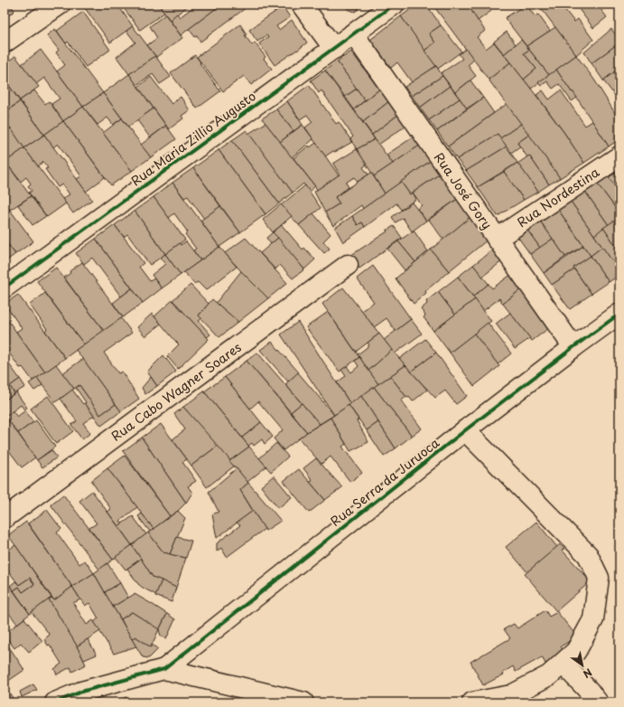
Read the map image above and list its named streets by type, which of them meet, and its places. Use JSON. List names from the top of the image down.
{
  "streets": {
    "street": [
      "Rua Maria Zillio Augusto",
      "Rua José Gory",
      "Rua Nordestina",
      "Rua Cabo Wagner Soares",
      "Rua Serra da Juruoca"
    ]
  },
  "crossings": [
    ["Rua Maria Zillio Augusto", "Rua José Gory"],
    ["Rua José Gory", "Rua Nordestina"],
    ["Rua José Gory", "Rua Serra da Juruoca"]
  ],
  "north": "bottom right"
}
